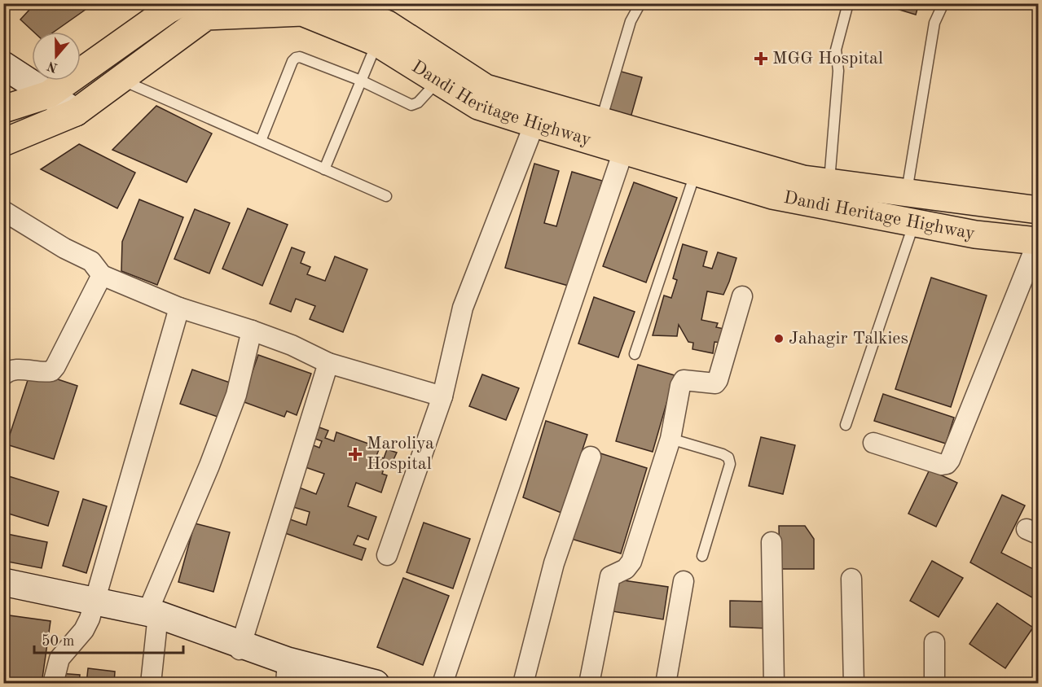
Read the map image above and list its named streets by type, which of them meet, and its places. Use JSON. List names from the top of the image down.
{
  "streets": {
    "highway": ["Dandi Heritage Highway"]
  },
  "places": {
    "health": ["MGG Hospital", "Maroliya Hospital"],
    "other": ["Jahagir Talkies"]
  },
  "scale_bar": "50 m",
  "north": "bottom"
}
